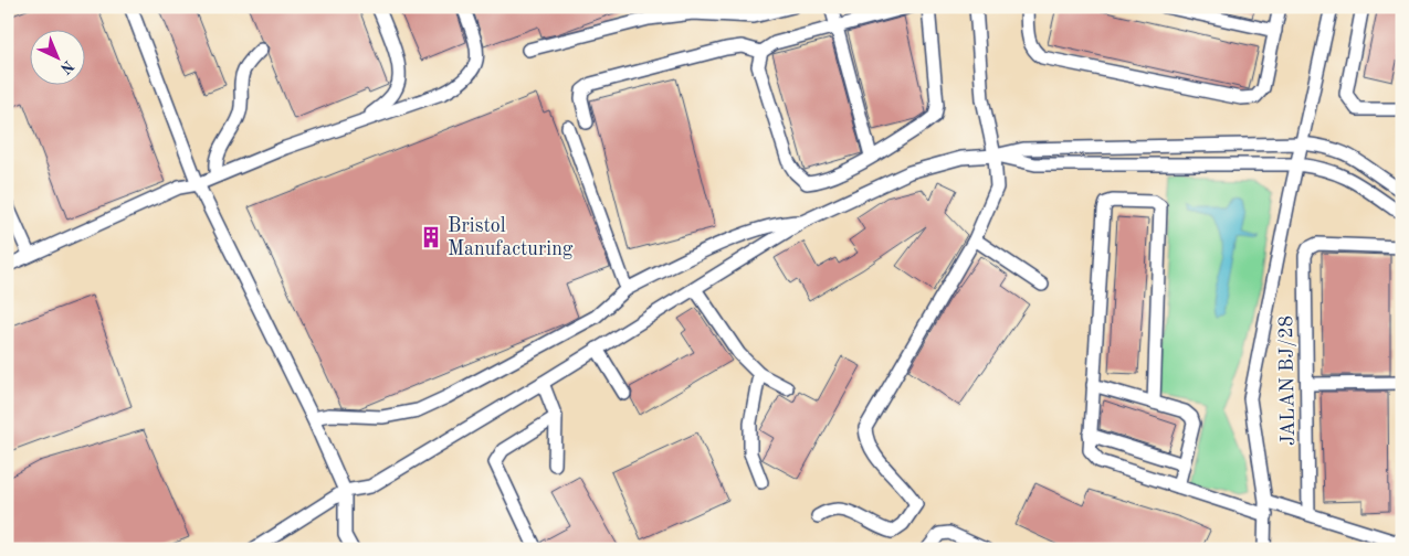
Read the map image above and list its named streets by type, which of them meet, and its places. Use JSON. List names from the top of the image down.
{
  "streets": {
    "street": ["JALAN BJ/28"]
  },
  "places": {
    "building": ["Bristol Manufacturing"]
  },
  "north": "bottom right"
}
